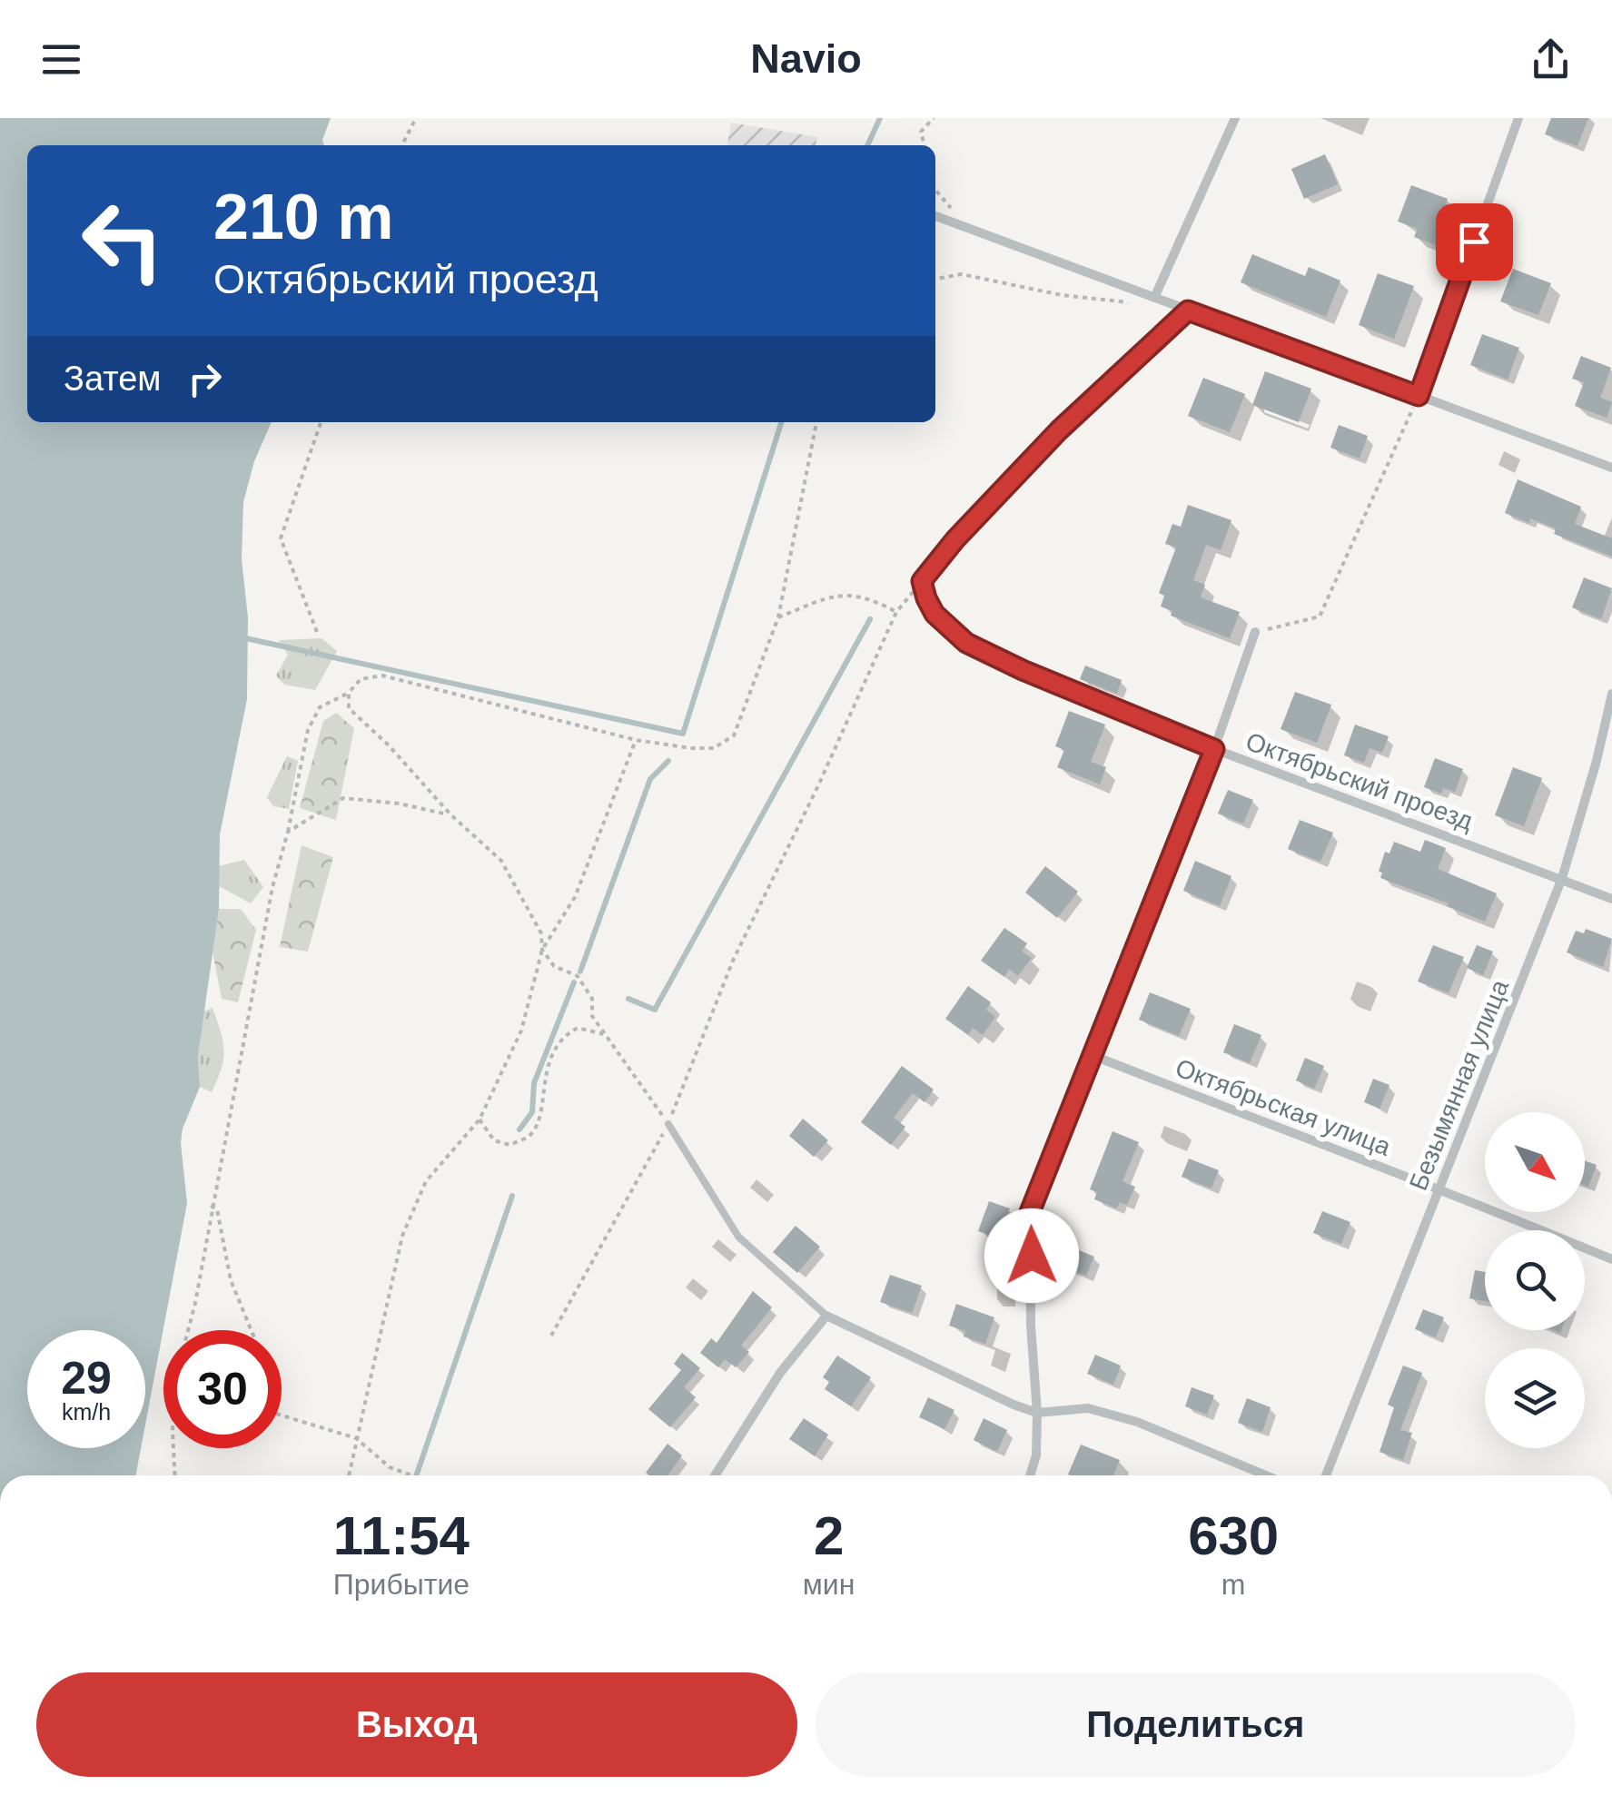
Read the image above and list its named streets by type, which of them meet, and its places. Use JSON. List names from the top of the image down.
{
  "streets": {
    "street": ["Октябрьский проезд", "Безымянная улица", "Октябрьская улица"]
  },
  "crossings": [
    ["Октябрьский проезд", "Безымянная улица"],
    ["Безымянная улица", "Октябрьская улица"]
  ],
  "north": "bottom right",
  "page": {
    "header": "Navio",
    "turn": ["210 m", "Октябрьский проезд"],
    "then": "Затем",
    "speed": "29 km/h",
    "limit": "30",
    "eta": [
      "11:54",
      "Прибытие",
      "2",
      "мин",
      "630",
      "m"
    ],
    "buttons": ["Выход", "Поделиться"]
  }
}
